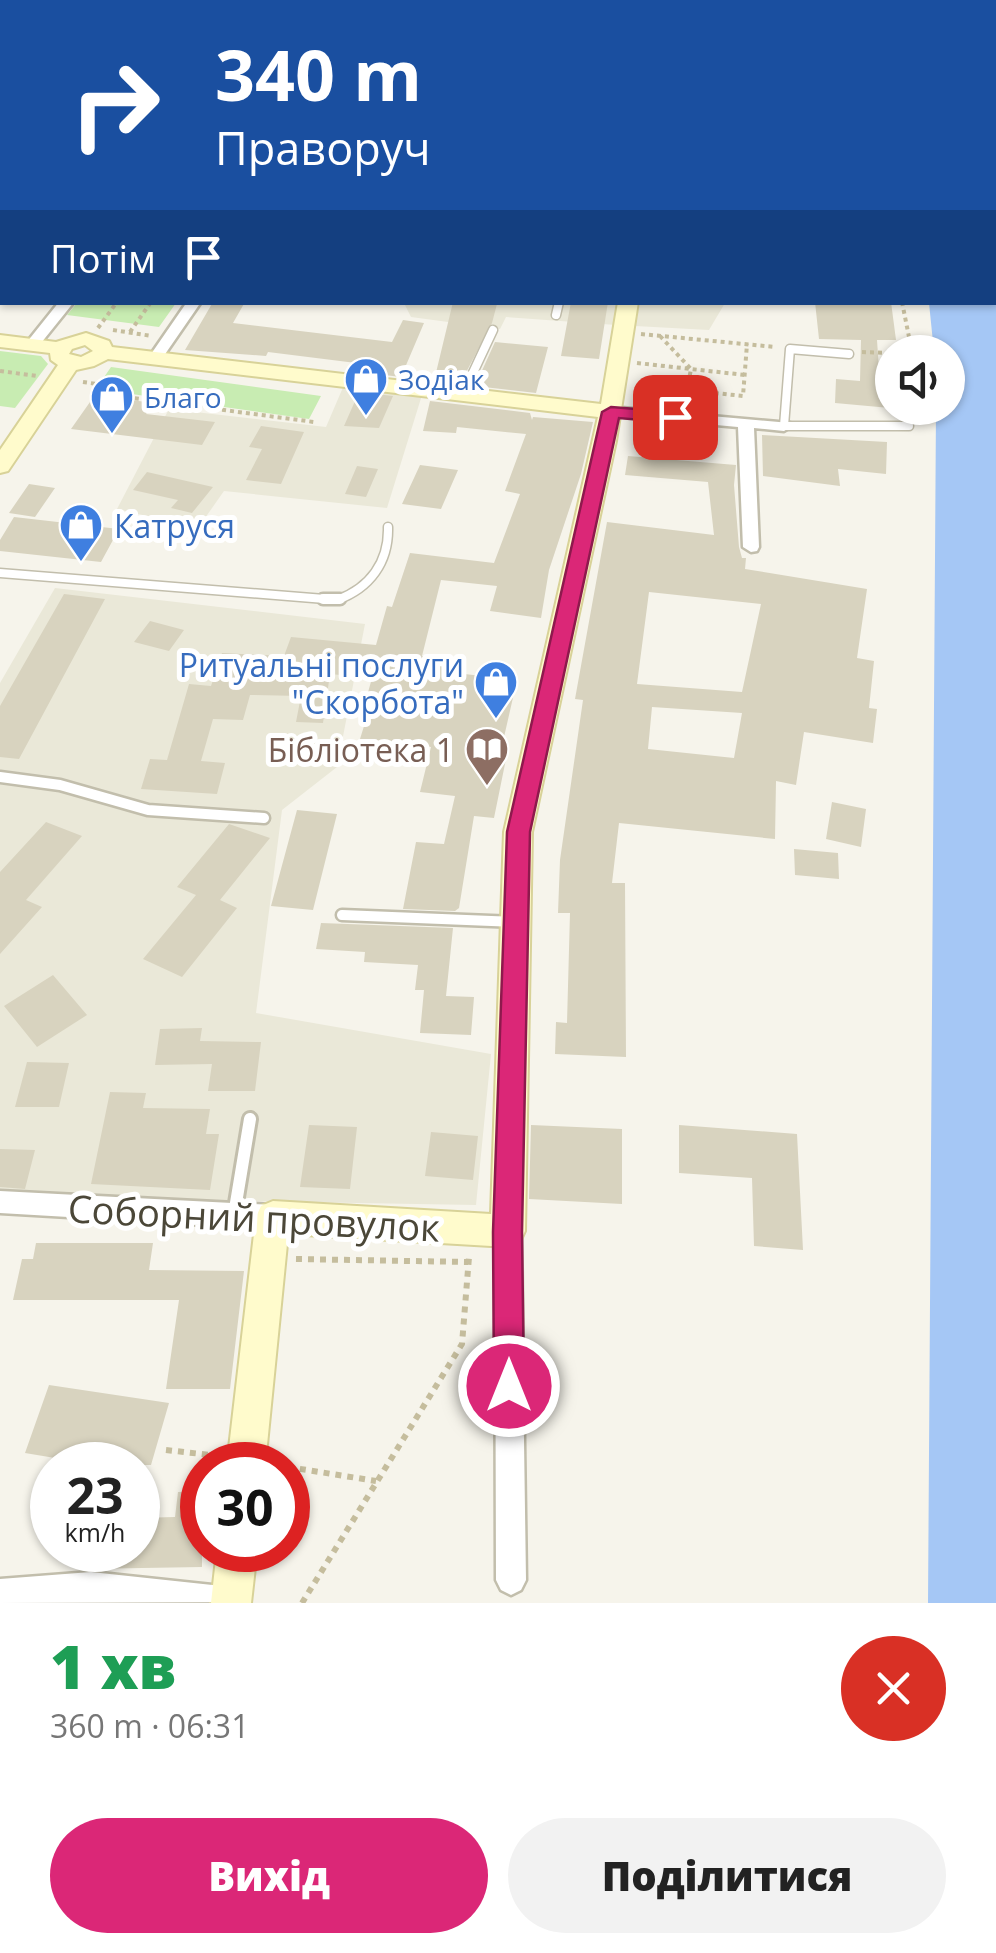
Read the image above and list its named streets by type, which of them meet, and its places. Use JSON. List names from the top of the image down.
{
  "streets": {
    "main road": ["Соборний провулок"]
  },
  "places": {
    "shop": [
      "Зодіак",
      "Благо",
      "Катруся",
      "Ритуальні послуги \"Скорбота\""
    ],
    "library": ["Бібліотека 1"]
  },
  "page": {
    "turn": ["340 m", "Праворуч"],
    "then": "Потім",
    "speed": "23 km/h",
    "limit": "30",
    "heading": ["1 хв", "360 m · 06:31"],
    "buttons": ["Вихід", "Поділитися"]
  }
}
